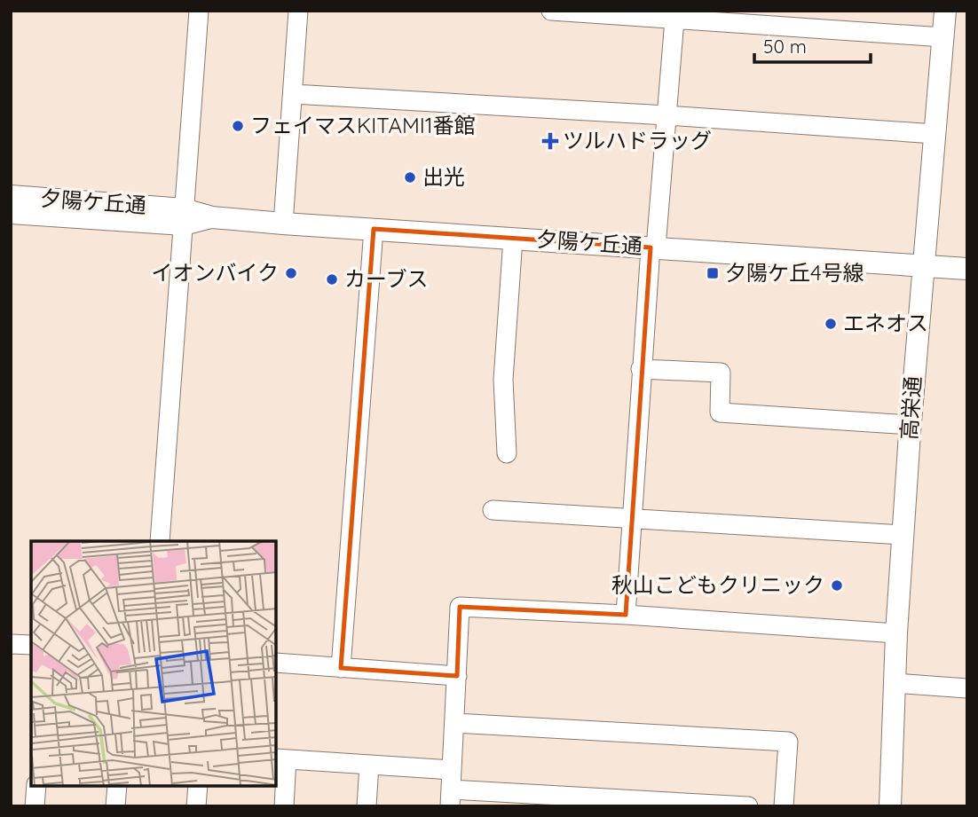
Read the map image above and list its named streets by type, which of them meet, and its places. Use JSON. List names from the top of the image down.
{
  "streets": {
    "street": ["夕陽ケ丘通", "高栄通"]
  },
  "crossings": [
    ["夕陽ケ丘通", "高栄通"]
  ],
  "places": {
    "other": [
      "フェイマスKITAMI1番館",
      "出光",
      "イオンバイク",
      "カーブス",
      "エネオス",
      "秋山こどもクリニック"
    ],
    "health": ["ツルハドラッグ"],
    "transit": ["夕陽ケ丘4号線"]
  },
  "scale_bar": "50 m"
}
